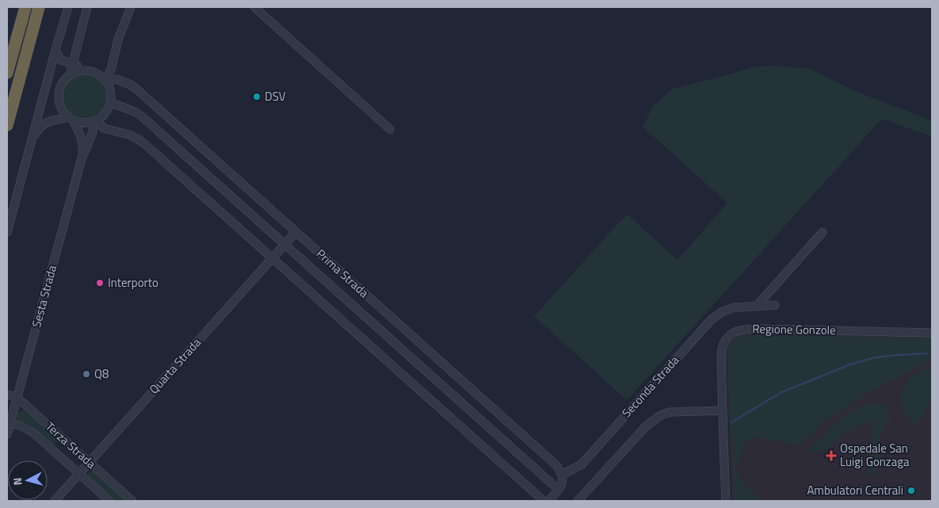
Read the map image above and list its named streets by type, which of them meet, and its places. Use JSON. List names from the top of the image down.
{
  "streets": {
    "street": [
      "Prima Strada",
      "Sesta Strada",
      "Regione Gonzole",
      "Quarta Strada",
      "Seconda Strada",
      "Terza Strada"
    ]
  },
  "crossings": [
    ["Prima Strada", "Quarta Strada"],
    ["Prima Strada", "Seconda Strada"],
    ["Sesta Strada", "Terza Strada"],
    ["Quarta Strada", "Terza Strada"]
  ],
  "places": {
    "other": [
      "DSV",
      "Interporto",
      "Q8",
      "Ambulatori Centrali"
    ],
    "health": ["Ospedale San Luigi Gonzaga"]
  },
  "north": "left"
}
